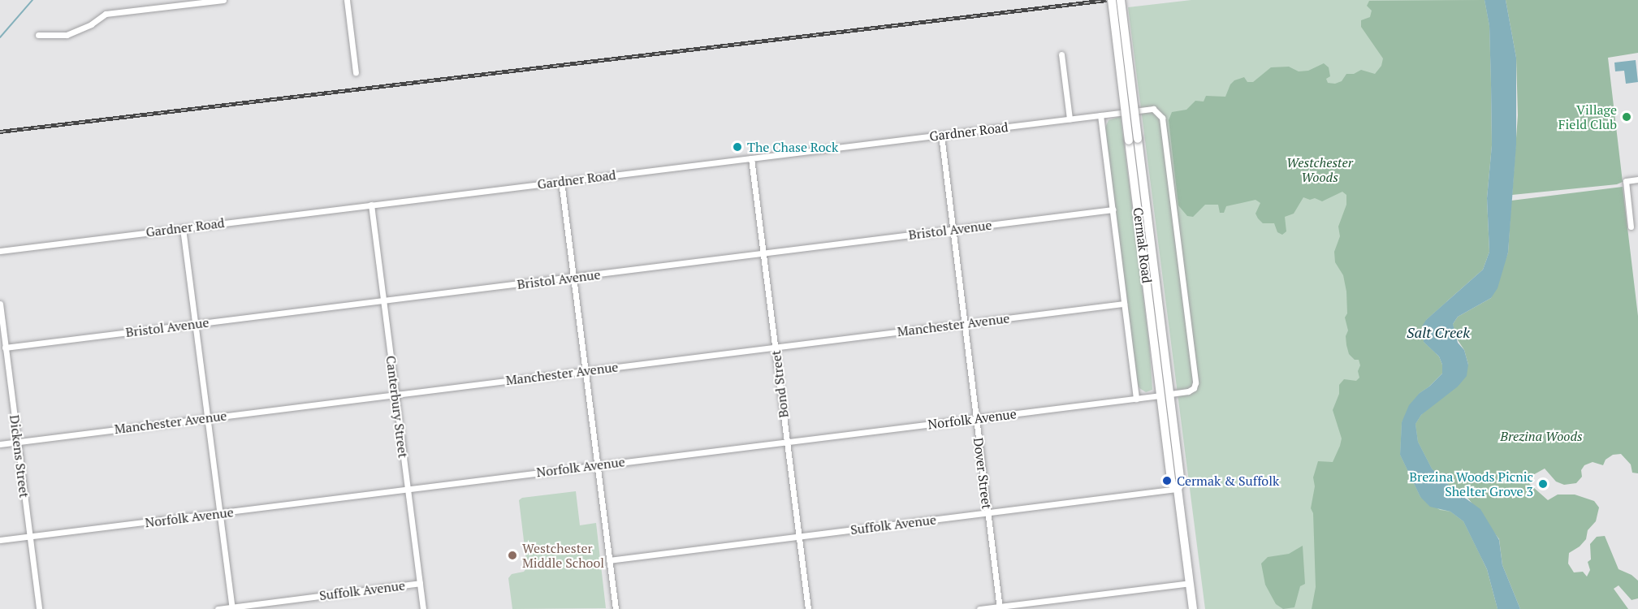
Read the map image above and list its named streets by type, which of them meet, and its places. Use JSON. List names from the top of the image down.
{
  "streets": {
    "main road": ["Cermak Road"],
    "street": [
      "Gardner Road",
      "Bristol Avenue",
      "Manchester Avenue",
      "Bond Street",
      "Canterbury Street",
      "Norfolk Avenue",
      "Dickens Street",
      "Dover Street",
      "Suffolk Avenue"
    ]
  },
  "crossings": [
    ["Gardner Road", "Cermak Road"],
    ["Gardner Road", "Bond Street"],
    ["Gardner Road", "Canterbury Street"],
    ["Gardner Road", "Norfolk Avenue"],
    ["Gardner Road", "Dover Street"],
    ["Bristol Avenue", "Cermak Road"],
    ["Bristol Avenue", "Bond Street"],
    ["Bristol Avenue", "Canterbury Street"],
    ["Bristol Avenue", "Dickens Street"],
    ["Bristol Avenue", "Dover Street"],
    ["Cermak Road", "Manchester Avenue"],
    ["Cermak Road", "Norfolk Avenue"],
    ["Cermak Road", "Suffolk Avenue"],
    ["Manchester Avenue", "Bond Street"],
    ["Manchester Avenue", "Canterbury Street"],
    ["Manchester Avenue", "Dickens Street"],
    ["Manchester Avenue", "Dover Street"],
    ["Bond Street", "Norfolk Avenue"],
    ["Bond Street", "Suffolk Avenue"],
    ["Canterbury Street", "Norfolk Avenue"],
    ["Canterbury Street", "Suffolk Avenue"],
    ["Norfolk Avenue", "Dickens Street"],
    ["Norfolk Avenue", "Dover Street"],
    ["Dover Street", "Suffolk Avenue"]
  ],
  "water": ["Salt Creek"],
  "parks": ["Westchester Woods", "Brezina Woods"],
  "places": [
    "Village Field Club",
    "The Chase Rock",
    "Cermak & Suffolk",
    "Brezina Woods Picnic Shelter Grove 3",
    "Westchester Middle School"
  ]
}
